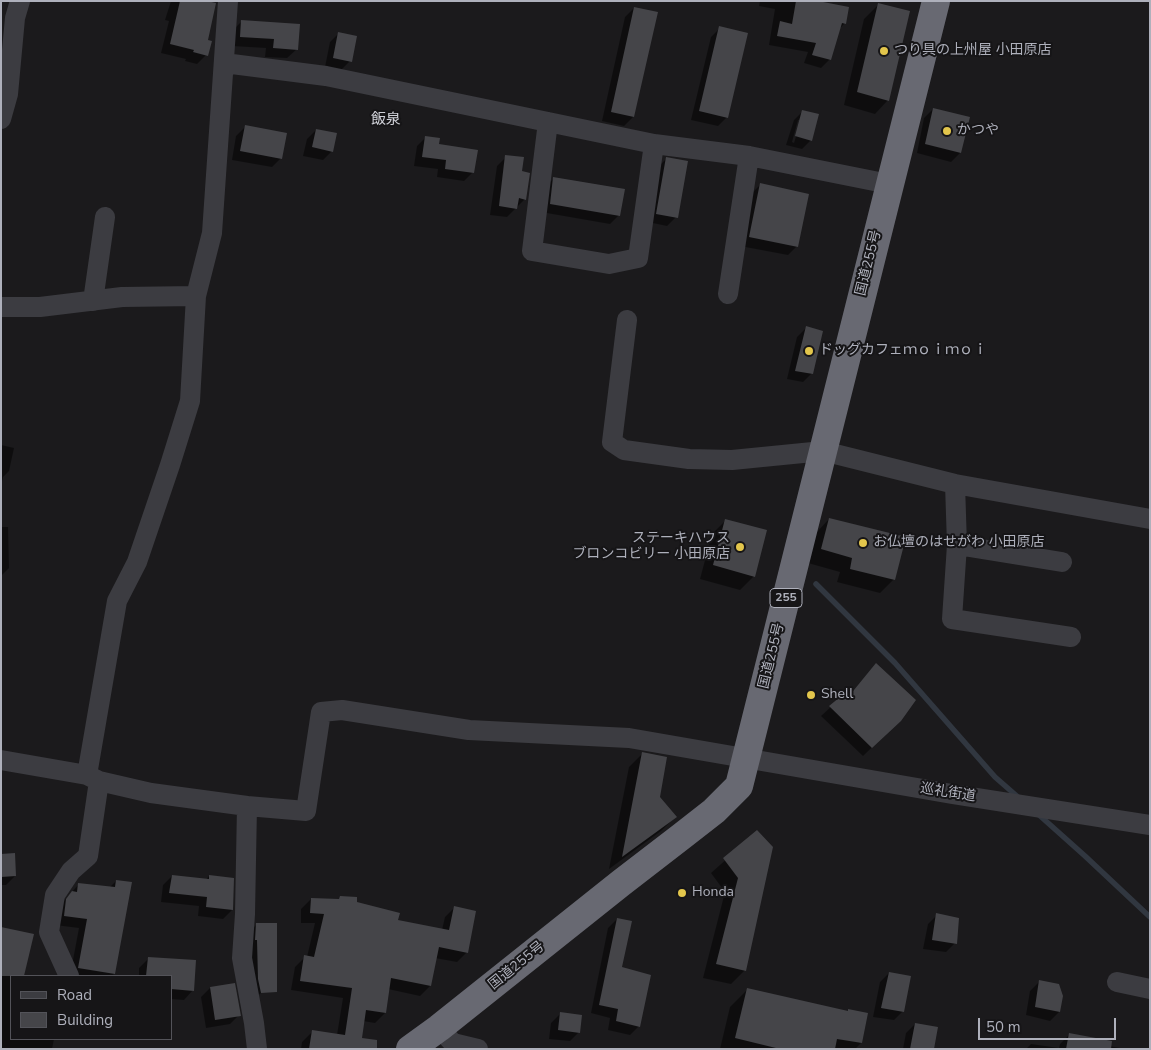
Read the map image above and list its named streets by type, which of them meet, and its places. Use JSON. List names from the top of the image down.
{
  "streets": {
    "highway": ["国道255号", "255"],
    "street": ["巡礼街道"]
  },
  "crossings": [
    ["国道255号", "巡礼街道"]
  ],
  "districts": ["飯泉"],
  "places": [
    "つり具の上州屋 小田原店",
    "かつや",
    "ドッグカフェｍｏｉｍｏｉ",
    "お仏壇のはせがわ 小田原店",
    "ステーキハウス ブロンコビリー 小田原店",
    "Shell",
    "Honda"
  ],
  "legend": ["Road", "Building"],
  "scale_bar": "50 m"
}
